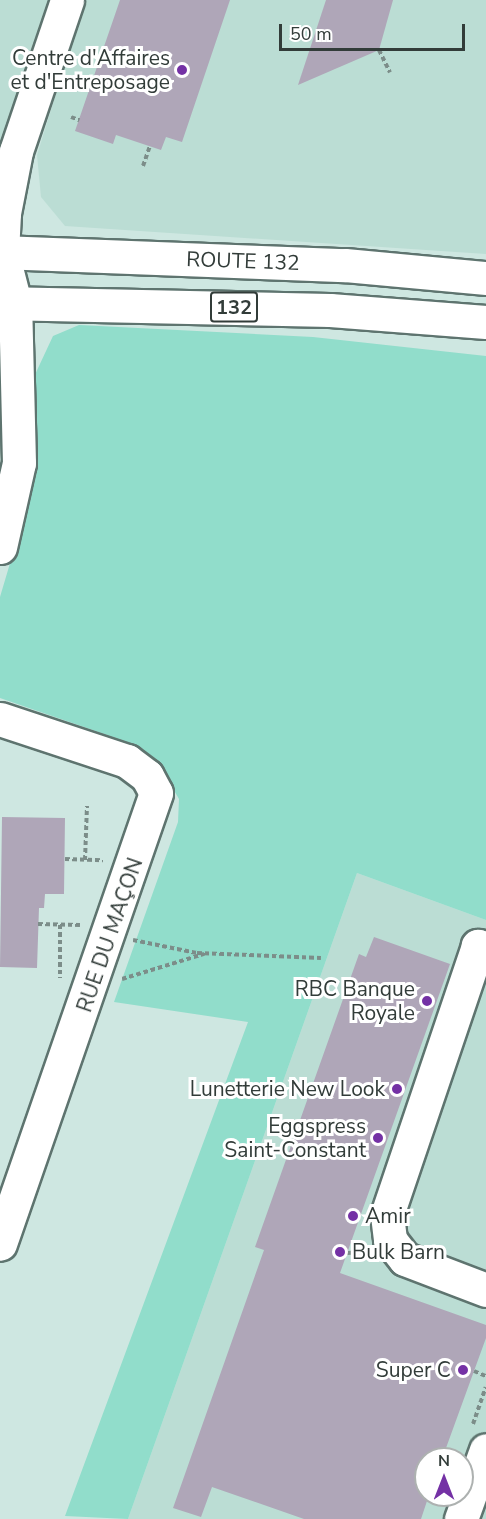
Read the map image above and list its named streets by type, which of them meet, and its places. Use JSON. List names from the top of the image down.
{
  "streets": {
    "main road": ["ROUTE 132", "132", "RUE DU MAÇON"]
  },
  "places": [
    "Centre d'Affaires et d'Entreposage",
    "RBC Banque Royale",
    "Lunetterie New Look",
    "Eggspress Saint-Constant",
    "Amir",
    "Bulk Barn",
    "Super C"
  ],
  "scale_bar": "50 m",
  "north": "top"
}
